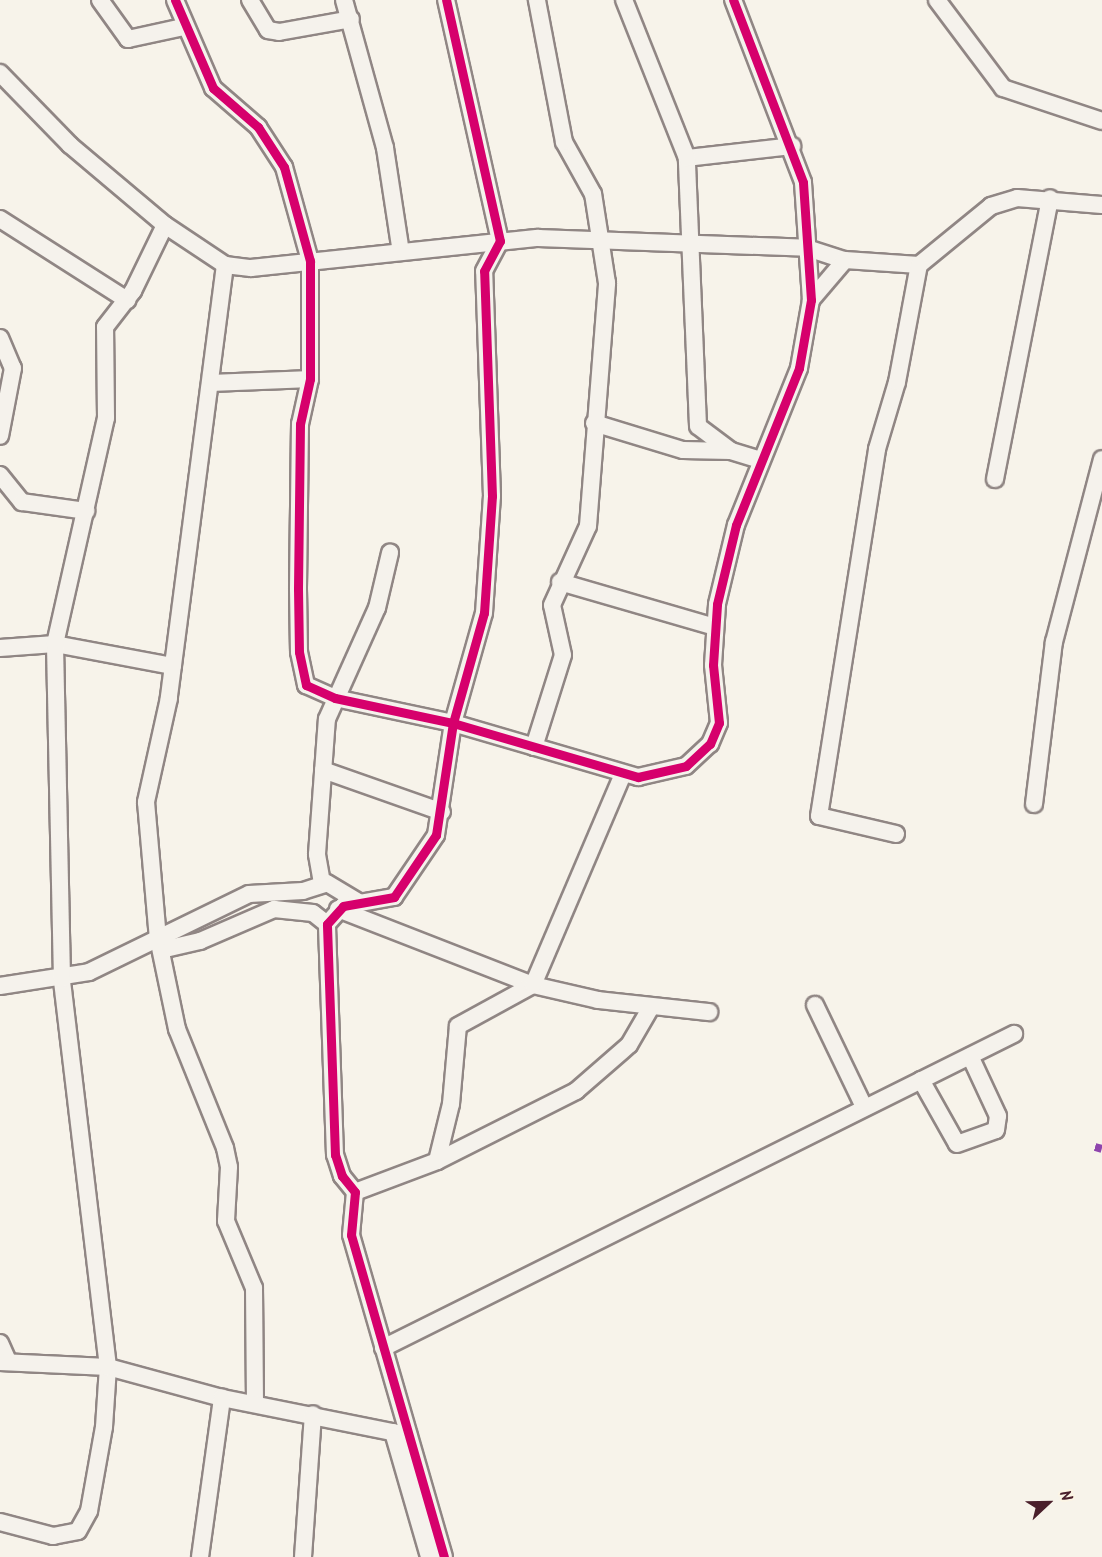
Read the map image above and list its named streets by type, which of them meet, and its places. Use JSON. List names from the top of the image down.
{
  "north": "right"
}
